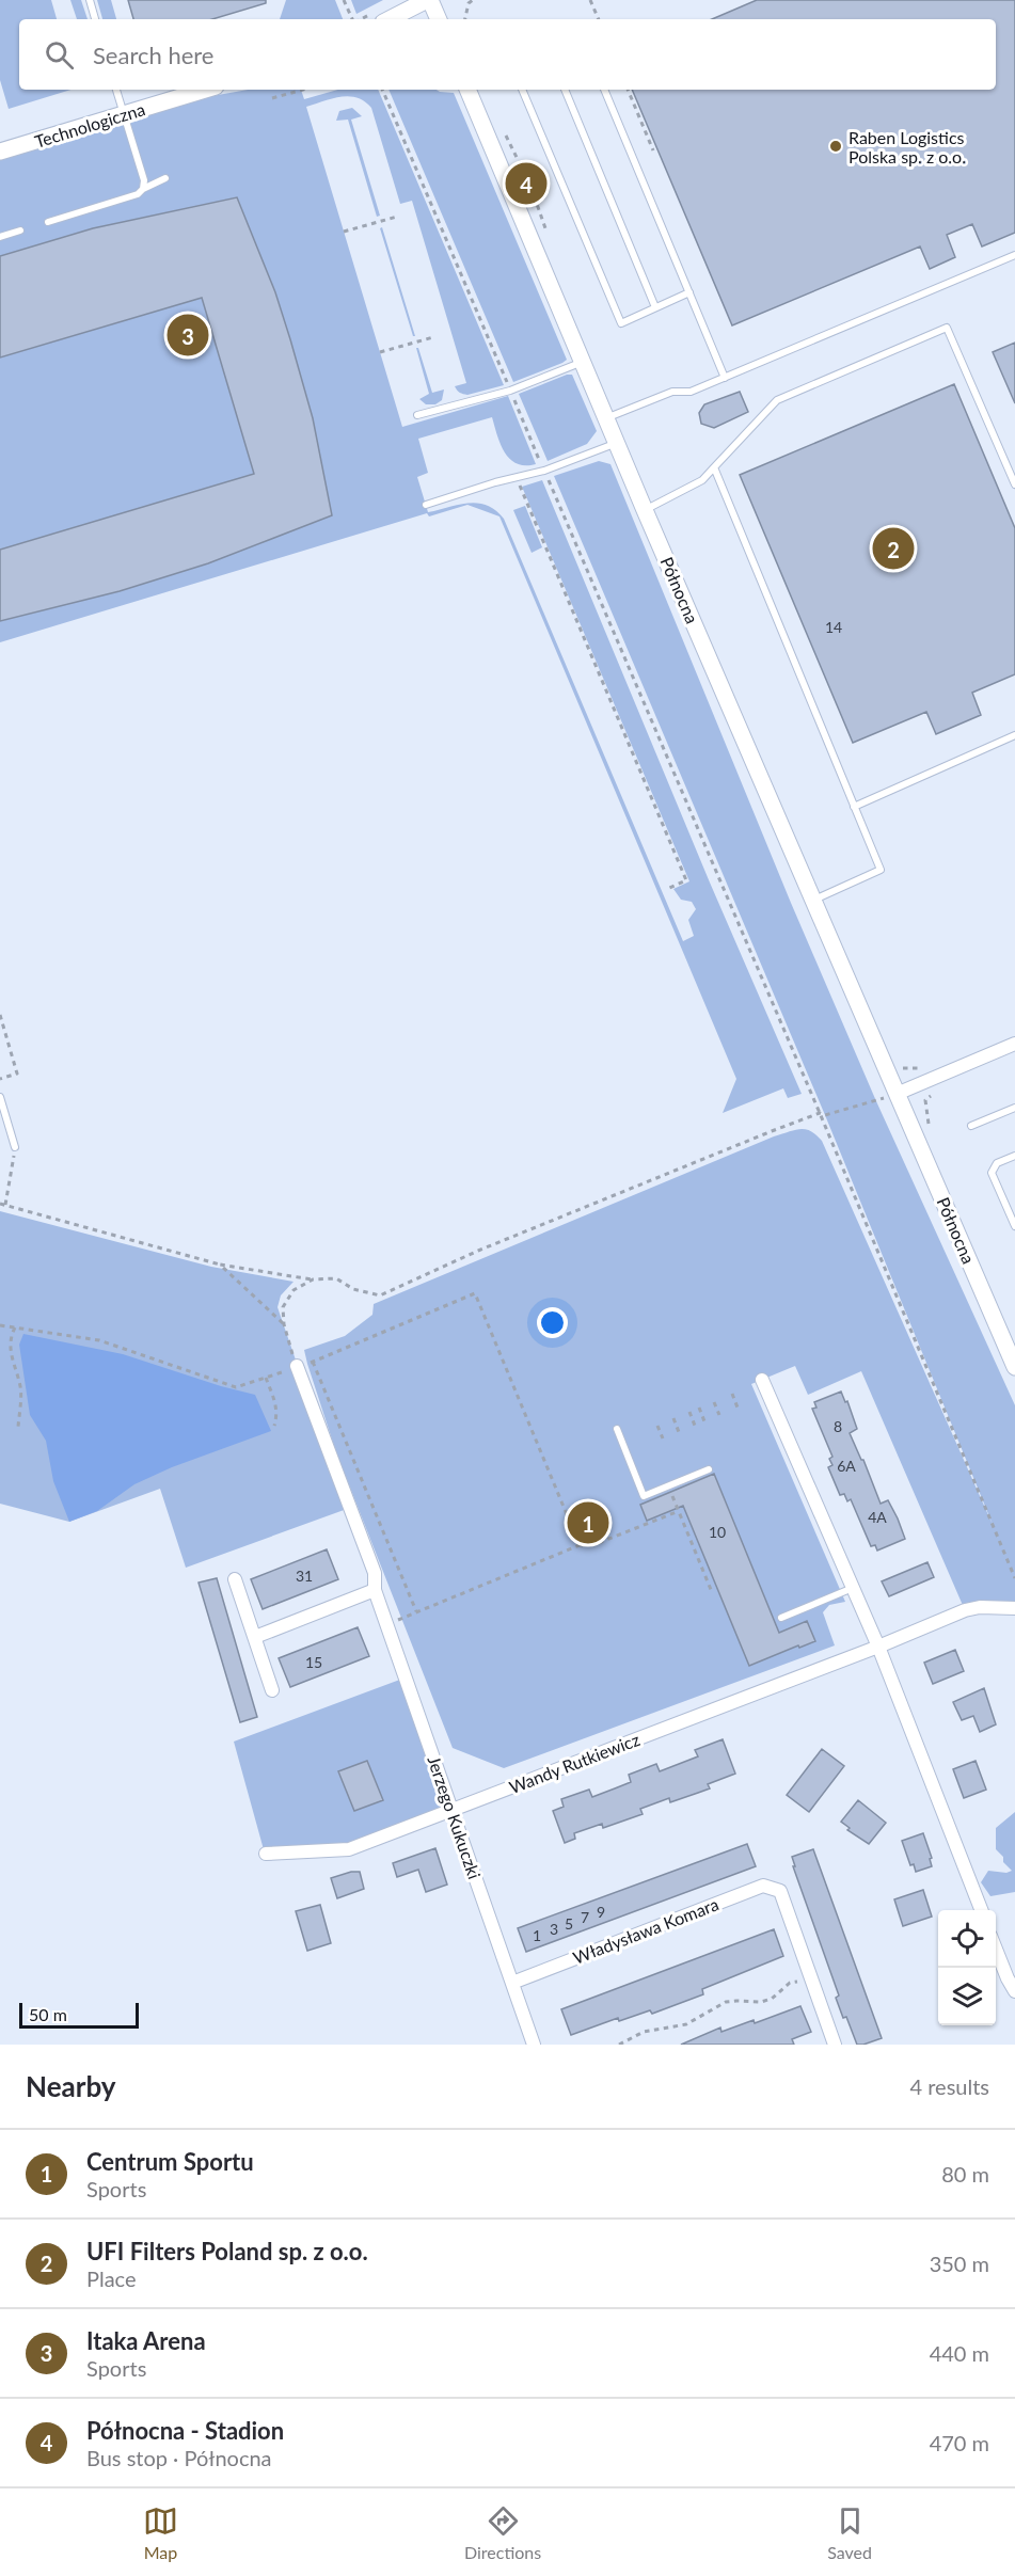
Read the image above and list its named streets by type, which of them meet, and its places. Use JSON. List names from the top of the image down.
{
  "streets": {
    "street": [
      "Technologiczna",
      "Północna",
      "Wandy Rutkiewicz",
      "Jerzego Kukuczki",
      "Władysława Komara"
    ]
  },
  "crossings": [
    ["Wandy Rutkiewicz", "Jerzego Kukuczki"],
    ["Jerzego Kukuczki", "Władysława Komara"]
  ],
  "places": ["Raben Logistics Polska sp. z o.o."],
  "house_numbers": [
    "14",
    "8",
    "6A",
    "4A",
    "10",
    "31",
    "15",
    "9",
    "7",
    "5",
    "3",
    "1"
  ],
  "scale_bar": "50 m",
  "page": {
    "search": "Search here",
    "pins": [
      "4",
      "3",
      "2",
      "1"
    ],
    "scale": "50 m",
    "heading": ["Nearby", "4 results"],
    "list": [
      {
        "mark": "1",
        "name": "Centrum Sportu",
        "note": "Sports",
        "value": "80 m"
      },
      {
        "mark": "2",
        "name": "UFI Filters Poland sp. z o.o.",
        "note": "Place",
        "value": "350 m"
      },
      {
        "mark": "3",
        "name": "Itaka Arena",
        "note": "Sports",
        "value": "440 m"
      },
      {
        "mark": "4",
        "name": "Północna - Stadion",
        "note": "Bus stop · Północna",
        "value": "470 m"
      }
    ],
    "nav": ["Map", "Directions", "Saved"]
  }
}
